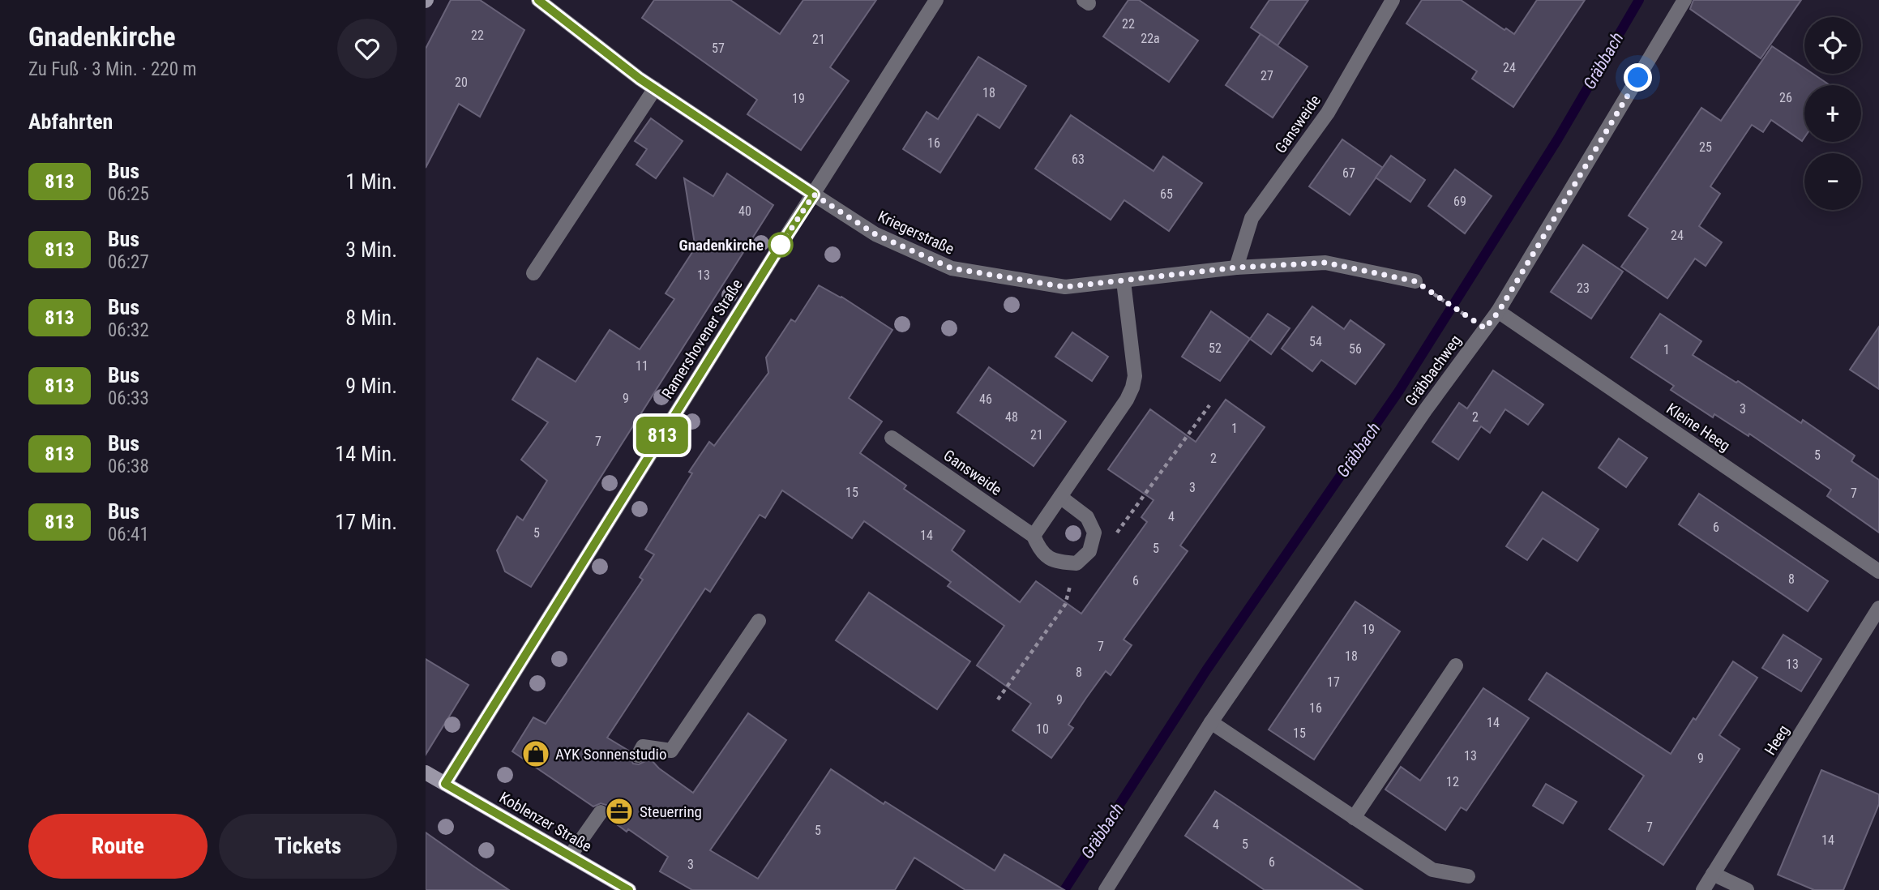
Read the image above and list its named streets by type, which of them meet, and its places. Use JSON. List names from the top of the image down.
{
  "streets": {
    "main road": ["Koblenzer Straße"],
    "street": [
      "Gansweide",
      "Kriegerstraße",
      "Ramershovener Straße",
      "Gräbbachweg",
      "Kleine Heeg",
      "Heeg"
    ]
  },
  "crossings": [
    ["Gansweide", "Kriegerstraße"],
    ["Kriegerstraße", "Ramershovener Straße"],
    ["Ramershovener Straße", "Koblenzer Straße"],
    ["Gräbbachweg", "Kleine Heeg"]
  ],
  "water": ["Gräbbach"],
  "places": {
    "other": ["Gnadenkirche"],
    "shop": ["AYK Sonnenstudio"],
    "office": ["Steuerring"]
  },
  "lines": ["bus line 813"],
  "house_numbers": [
    "22",
    "22",
    "22a",
    "21",
    "57",
    "24",
    "27",
    "20",
    "18",
    "26",
    "19",
    "16",
    "25",
    "63",
    "67",
    "65",
    "69",
    "40",
    "24",
    "13",
    "23",
    "54",
    "52",
    "56",
    "1",
    "11",
    "9",
    "46",
    "3",
    "48",
    "2",
    "1",
    "21",
    "7",
    "5",
    "2",
    "3",
    "15",
    "7",
    "4",
    "6",
    "5",
    "14",
    "5",
    "8",
    "6",
    "19",
    "7",
    "18",
    "13",
    "8",
    "17",
    "9",
    "16",
    "14",
    "10",
    "15",
    "13",
    "9",
    "12",
    "4",
    "7",
    "5",
    "14",
    "5",
    "6",
    "3"
  ],
  "page": {
    "heading": [
      ["Gnadenkirche", "Zu Fuß · 3 Min. · 220 m"],
      "Abfahrten"
    ],
    "on_map": "813",
    "map_buttons": ["+", "−"],
    "list": [
      {
        "mark": "813",
        "name": "Bus",
        "note": "06:25",
        "value": "1 Min."
      },
      {
        "mark": "813",
        "name": "Bus",
        "note": "06:27",
        "value": "3 Min."
      },
      {
        "mark": "813",
        "name": "Bus",
        "note": "06:32",
        "value": "8 Min."
      },
      {
        "mark": "813",
        "name": "Bus",
        "note": "06:33",
        "value": "9 Min."
      },
      {
        "mark": "813",
        "name": "Bus",
        "note": "06:38",
        "value": "14 Min."
      },
      {
        "mark": "813",
        "name": "Bus",
        "note": "06:41",
        "value": "17 Min."
      }
    ],
    "buttons": ["Route", "Tickets"]
  }
}
